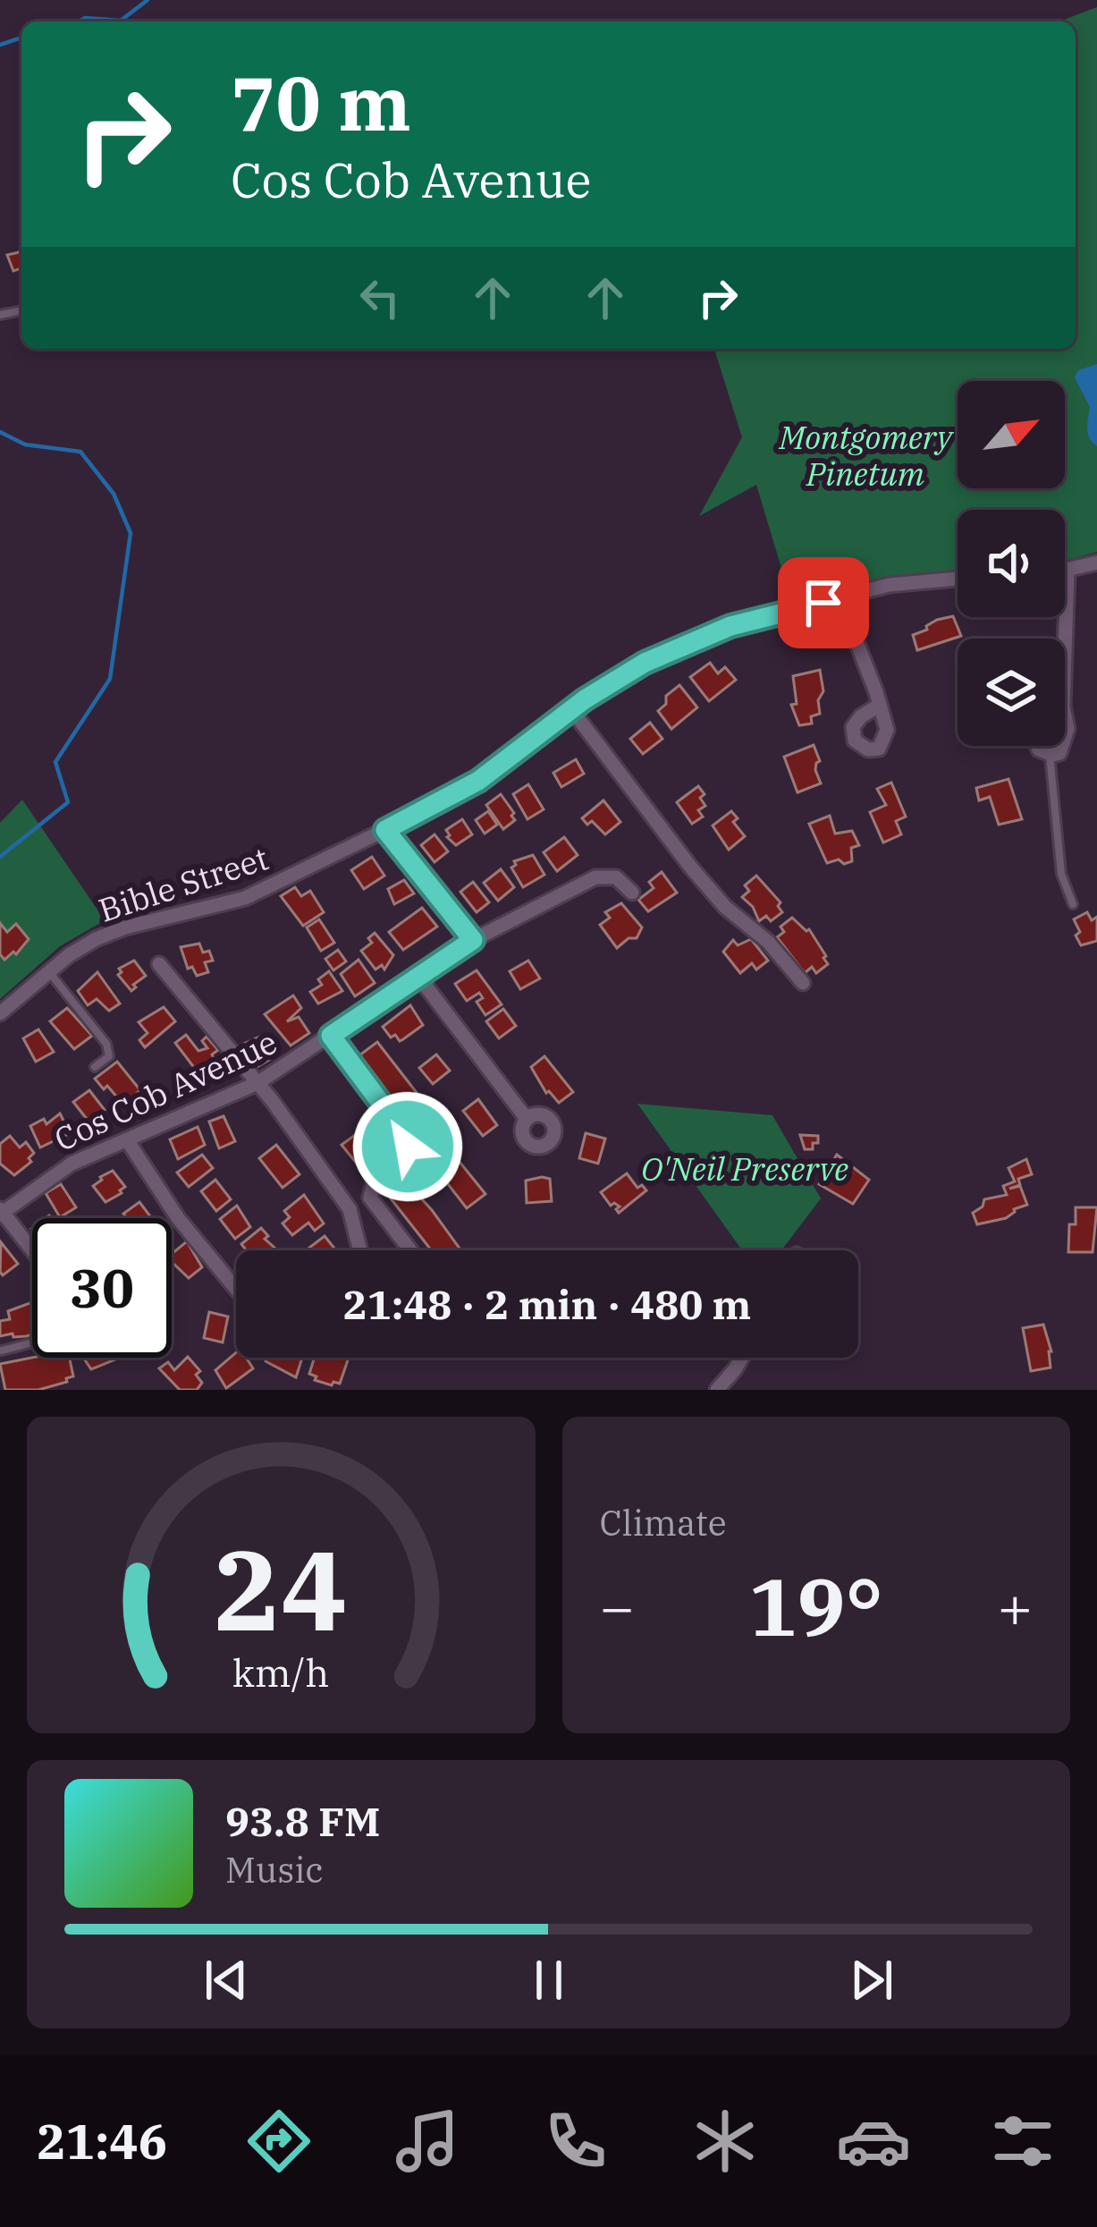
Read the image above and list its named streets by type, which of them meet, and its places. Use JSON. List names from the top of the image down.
{
  "streets": {
    "street": ["Bible Street", "Cos Cob Avenue"]
  },
  "parks": ["Montgomery Pinetum", "O'Neil Preserve"],
  "north": "top right",
  "page": {
    "turn": ["70 m", "Cos Cob Avenue"],
    "limit": "30",
    "trip": "21:48 · 2 min · 480 m",
    "tile": "Climate",
    "heat": ["−", "19°", "+"],
    "song": ["93.8 FM", "Music"],
    "tabs": "21:46",
    "gauge": ["24", "km/h"]
  }
}
